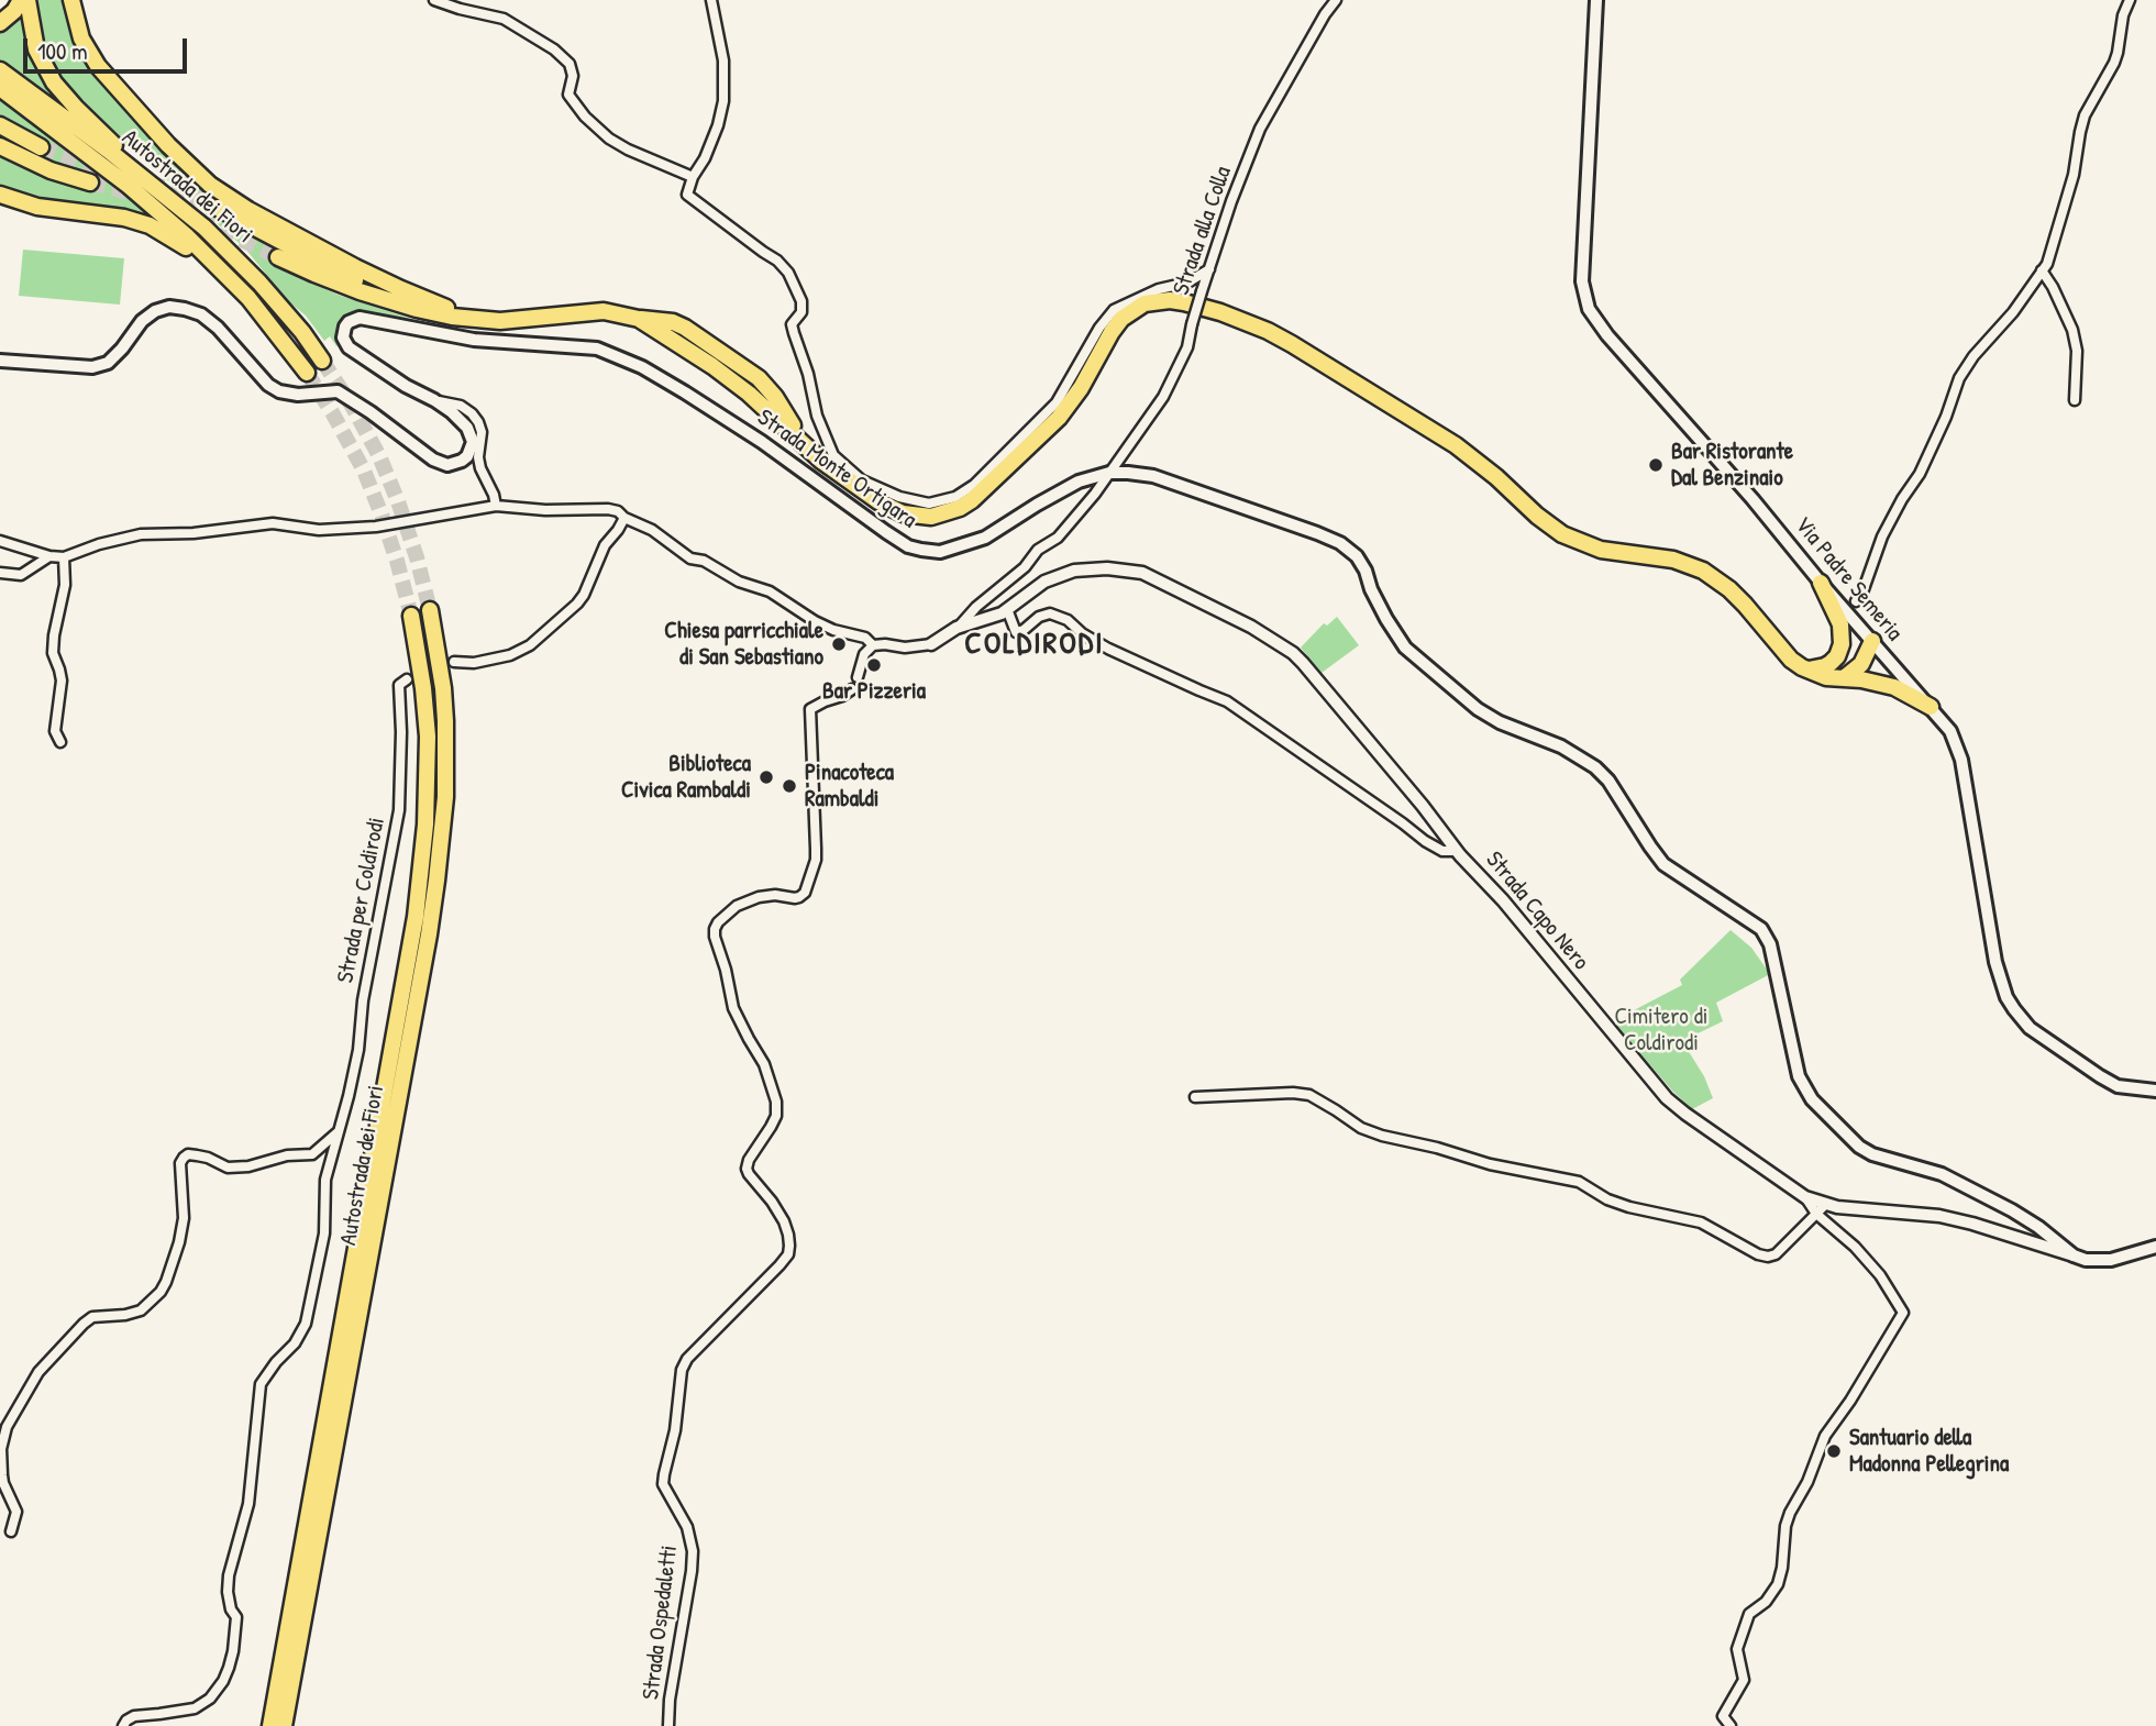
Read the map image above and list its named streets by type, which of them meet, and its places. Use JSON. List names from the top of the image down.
{
  "streets": {
    "highway": ["Autostrada dei Fiori"],
    "main road": ["Strada Monte Ortigara", "Via Padre Semeria", "Strada Capo Nero"],
    "street": ["Strada alla Colla", "Strada per Coldirodi", "Strada Ospedaletti"]
  },
  "crossings": [
    ["Strada alla Colla", "Strada Monte Ortigara"],
    ["Strada alla Colla", "Strada Capo Nero"],
    ["Strada Monte Ortigara", "Strada Capo Nero"]
  ],
  "districts": ["COLDIRODI"],
  "parks": ["Cimitero di Coldirodi"],
  "places": [
    "Bar Ristorante Dal Benzinaio",
    "Chiesa parricchiale di San Sebastiano",
    "Bar Pizzeria",
    "Biblioteca Civica Rambaldi",
    "Pinacoteca Rambaldi",
    "Santuario della Madonna Pellegrina"
  ],
  "scale_bar": "100 m"
}
